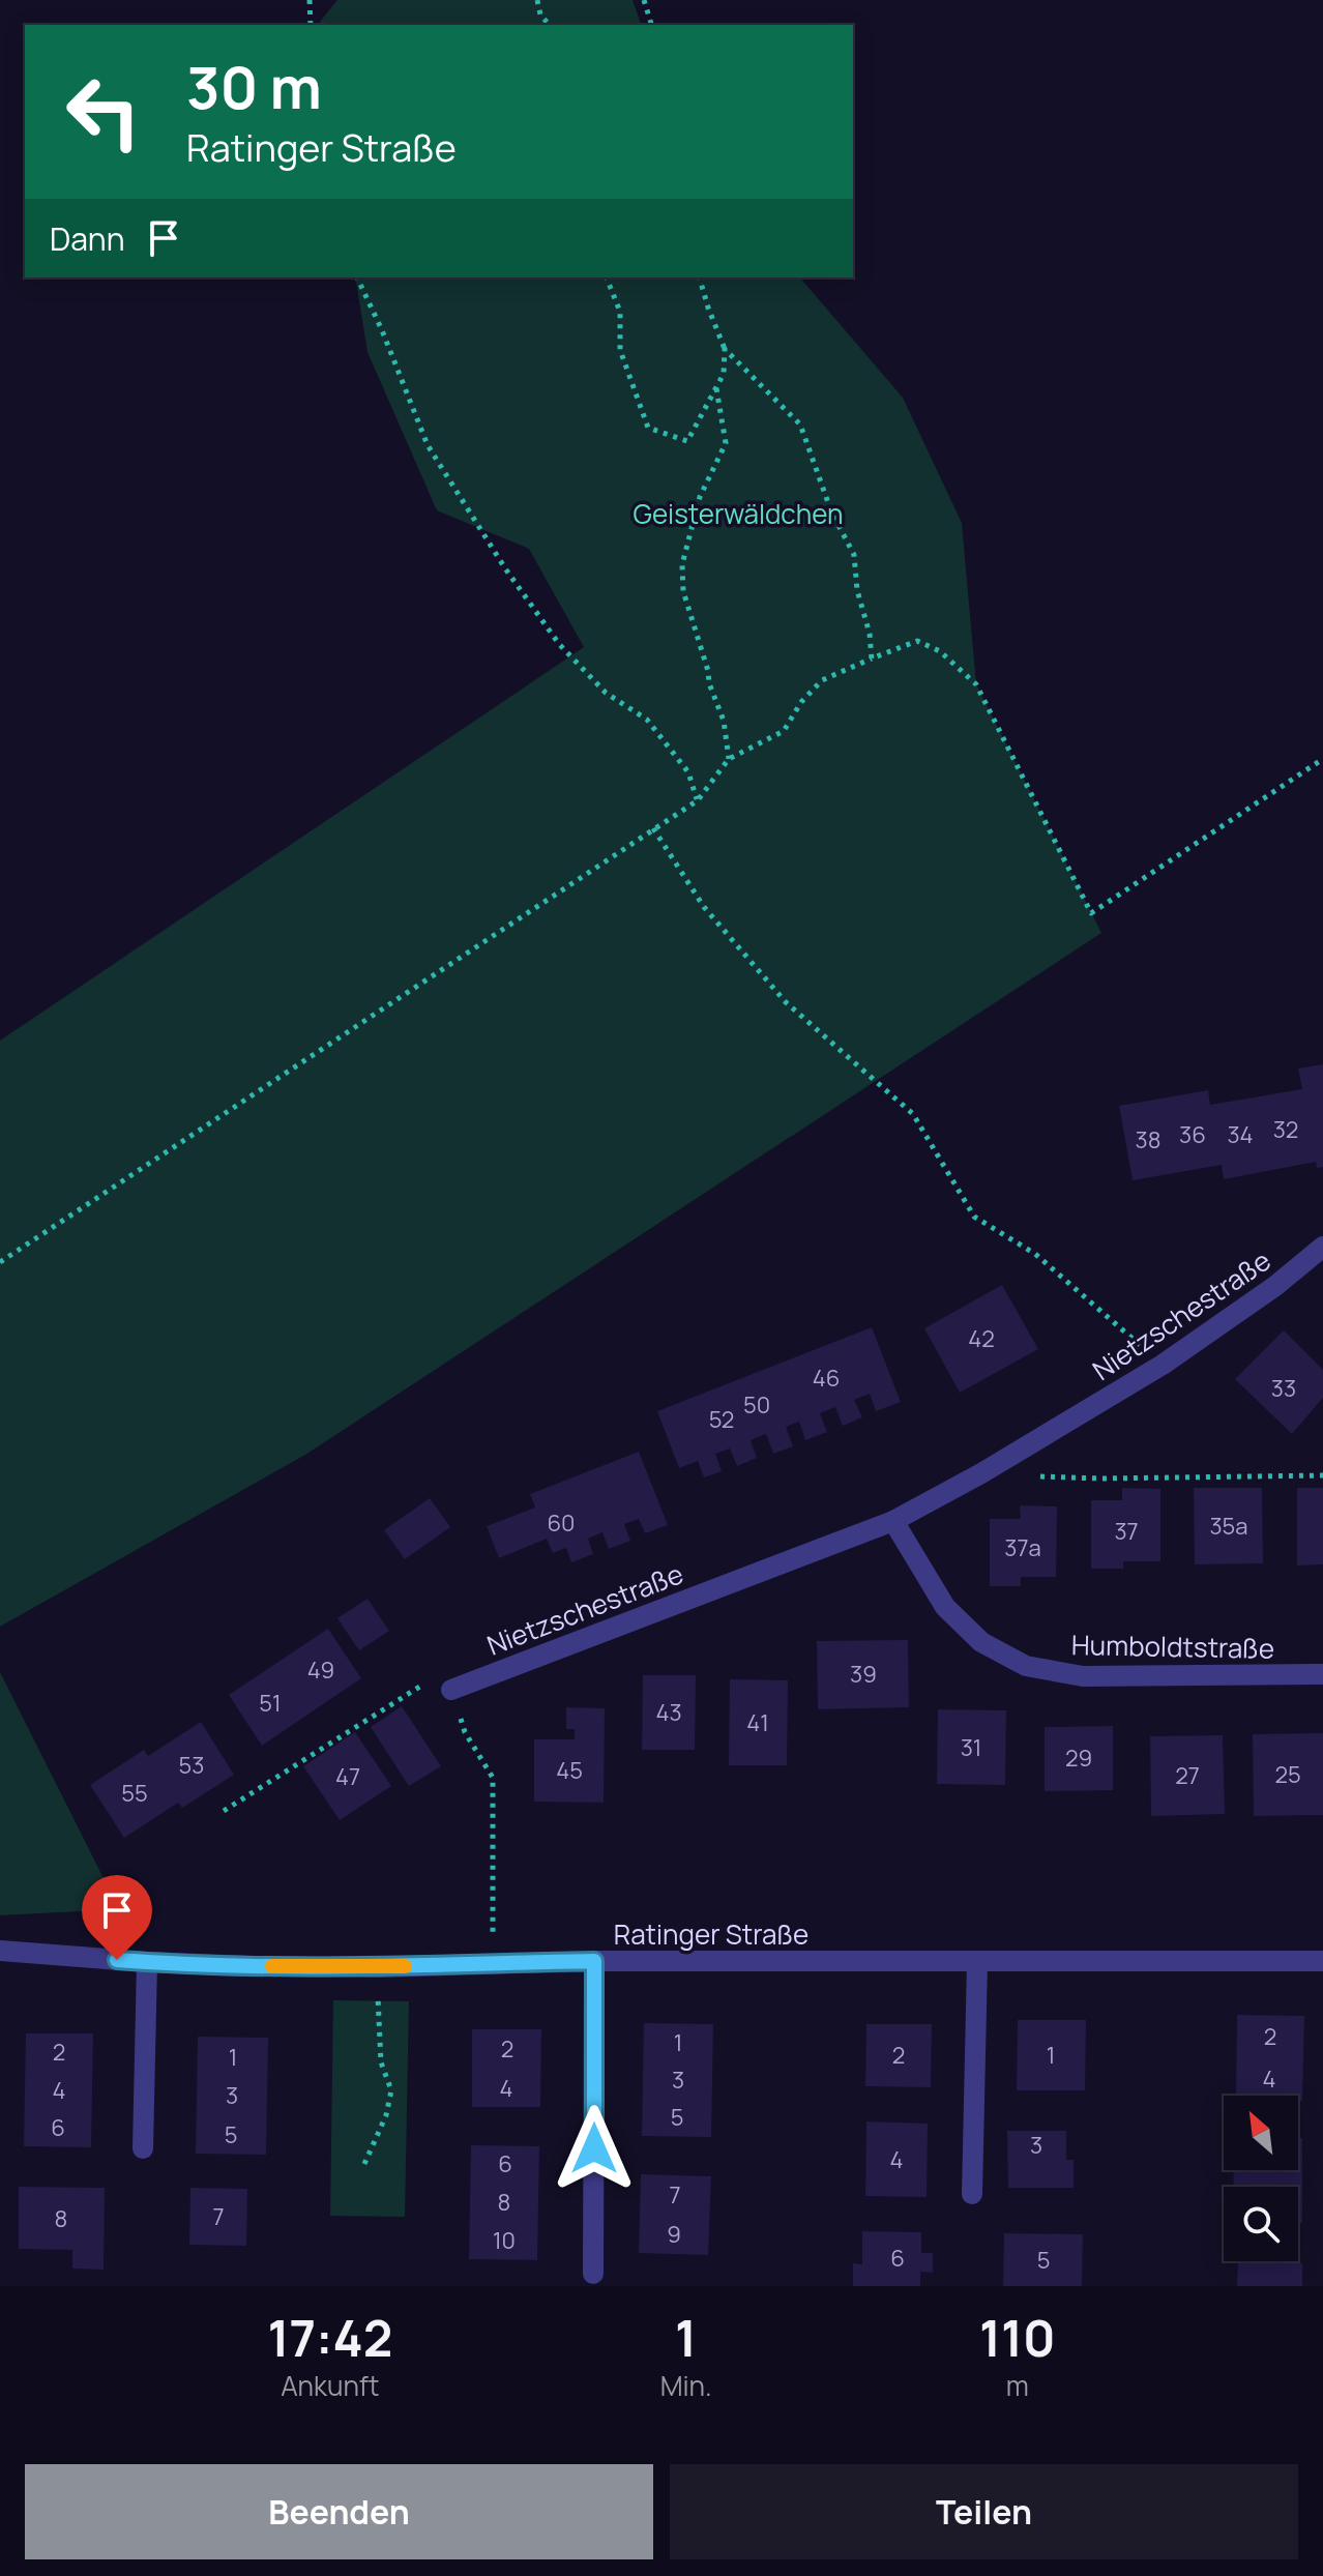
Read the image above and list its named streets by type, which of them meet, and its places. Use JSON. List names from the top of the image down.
{
  "streets": {
    "street": ["Nietzschestraße", "Humboldtstraße", "Ratinger Straße"]
  },
  "crossings": [
    ["Nietzschestraße", "Humboldtstraße"]
  ],
  "parks": ["Geisterwäldchen"],
  "house_numbers": [
    "32",
    "36",
    "34",
    "38",
    "42",
    "46",
    "33",
    "50",
    "52",
    "60",
    "35a",
    "37",
    "37a",
    "49",
    "39",
    "51",
    "43",
    "41",
    "31",
    "29",
    "53",
    "45",
    "25",
    "27",
    "47",
    "55",
    "2",
    "1",
    "2",
    "2",
    "2",
    "1",
    "1",
    "4",
    "3",
    "4",
    "4",
    "3",
    "5",
    "6",
    "5",
    "3",
    "4",
    "6",
    "7",
    "8",
    "7",
    "8",
    "9",
    "10",
    "6",
    "5"
  ],
  "north": "top left",
  "page": {
    "turn": ["30 m", "Ratinger Straße"],
    "then": "Dann",
    "eta": [
      "17:42",
      "Ankunft",
      "1",
      "Min.",
      "110",
      "m"
    ],
    "buttons": ["Beenden", "Teilen"]
  }
}
